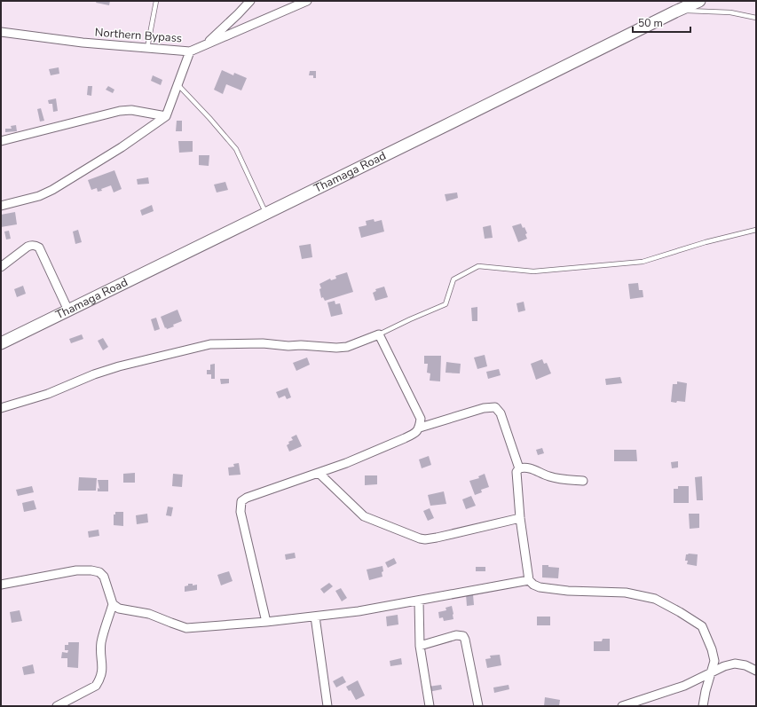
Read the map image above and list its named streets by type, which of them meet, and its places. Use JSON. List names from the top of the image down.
{
  "streets": {
    "main road": ["Thamaga Road"],
    "street": ["Northern Bypass"]
  },
  "scale_bar": "50 m"
}
